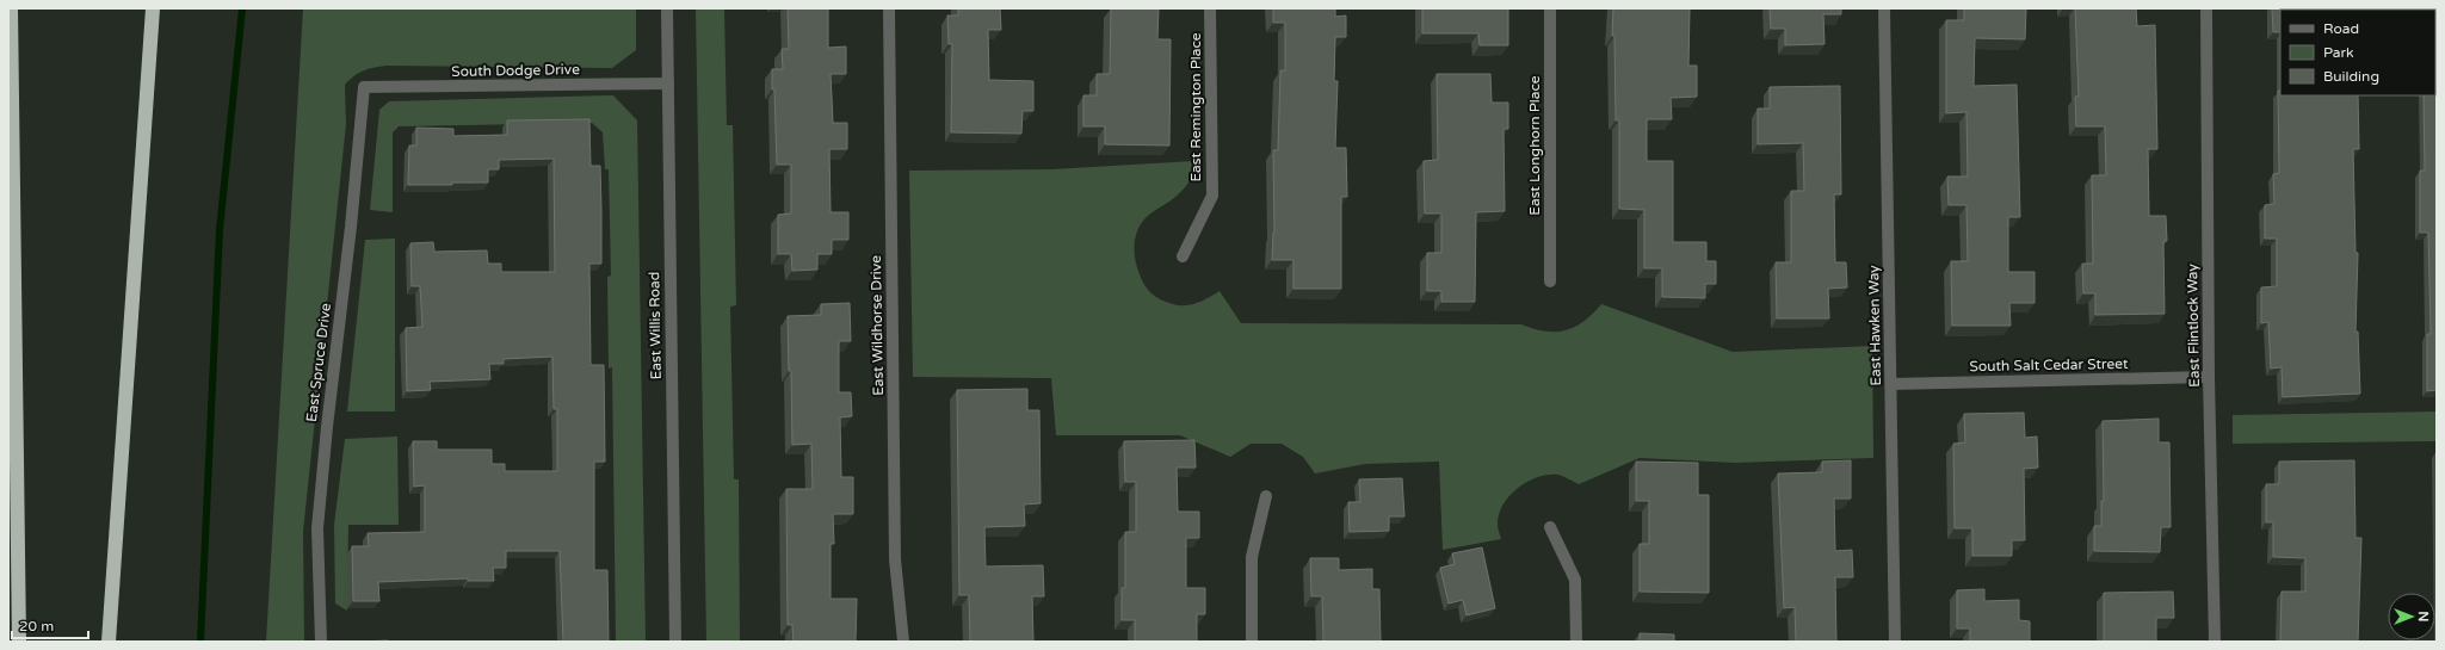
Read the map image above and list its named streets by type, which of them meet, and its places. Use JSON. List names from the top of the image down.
{
  "streets": {
    "street": [
      "South Dodge Drive",
      "East Remington Place",
      "East Longhorn Place",
      "East Willis Road",
      "East Wildhorse Drive",
      "East Hawken Way",
      "East Flintlock Way",
      "East Spruce Drive",
      "South Salt Cedar Street"
    ]
  },
  "crossings": [
    ["South Dodge Drive", "East Willis Road"],
    ["South Dodge Drive", "East Spruce Drive"],
    ["East Hawken Way", "South Salt Cedar Street"],
    ["East Flintlock Way", "South Salt Cedar Street"]
  ],
  "legend": ["Road", "Park", "Building"],
  "scale_bar": "20 m",
  "north": "right"
}
